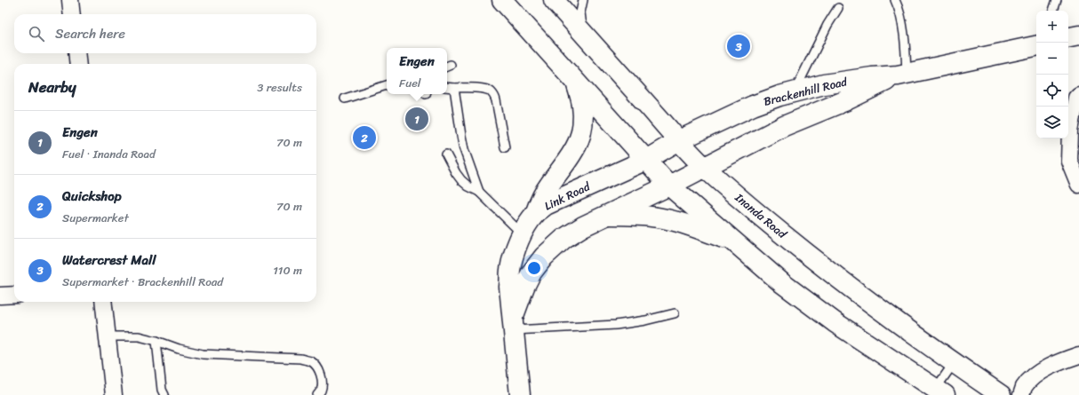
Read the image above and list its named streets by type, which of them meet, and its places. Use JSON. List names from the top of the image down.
{
  "streets": {
    "main road": ["Brackenhill Road", "Link Road", "Inanda Road"]
  },
  "crossings": [
    ["Brackenhill Road", "Link Road"],
    ["Brackenhill Road", "Inanda Road"],
    ["Link Road", "Inanda Road"]
  ],
  "page": {
    "map_buttons": ["+", "−"],
    "search": "Search here",
    "pins": ["3", "1", "2"],
    "popup": ["Engen", "Fuel"],
    "heading": ["Nearby", "3 results"],
    "list": [
      {
        "mark": "1",
        "name": "Engen",
        "note": "Fuel · Inanda Road",
        "value": "70 m"
      },
      {
        "mark": "2",
        "name": "Quickshop",
        "note": "Supermarket",
        "value": "70 m"
      },
      {
        "mark": "3",
        "name": "Watercrest Mall",
        "note": "Supermarket · Brackenhill Road",
        "value": "110 m"
      }
    ]
  }
}
